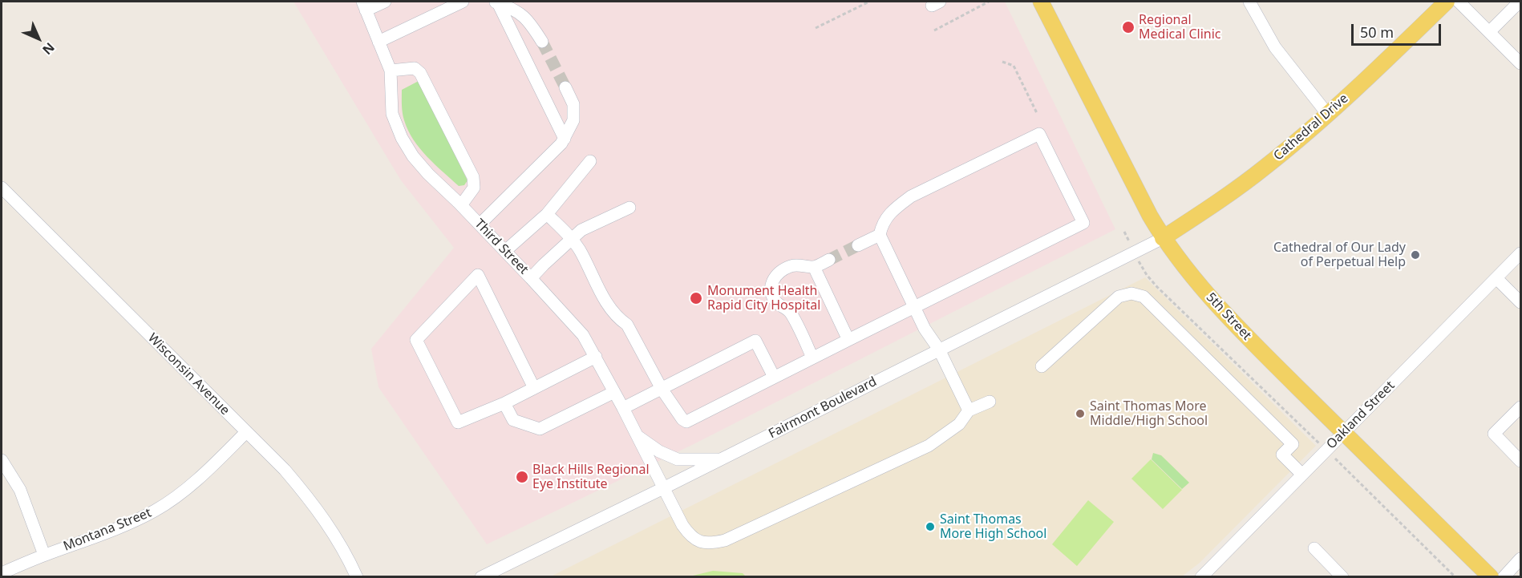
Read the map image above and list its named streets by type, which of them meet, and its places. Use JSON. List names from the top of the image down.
{
  "streets": {
    "main road": ["Cathedral Drive", "5th Street"],
    "street": [
      "Third Street",
      "Wisconsin Avenue",
      "Fairmont Boulevard",
      "Oakland Street",
      "Montana Street"
    ]
  },
  "crossings": [
    ["Cathedral Drive", "5th Street"],
    ["Cathedral Drive", "Fairmont Boulevard"],
    ["Third Street", "Fairmont Boulevard"],
    ["5th Street", "Fairmont Boulevard"],
    ["5th Street", "Oakland Street"],
    ["Wisconsin Avenue", "Montana Street"]
  ],
  "places": [
    "Regional Medical Clinic",
    "Cathedral of Our Lady of Perpetual Help",
    "Monument Health Rapid City Hospital",
    "Saint Thomas More Middle/High School",
    "Black Hills Regional Eye Institute",
    "Saint Thomas More High School"
  ],
  "scale_bar": "50 m",
  "north": "bottom right"
}
